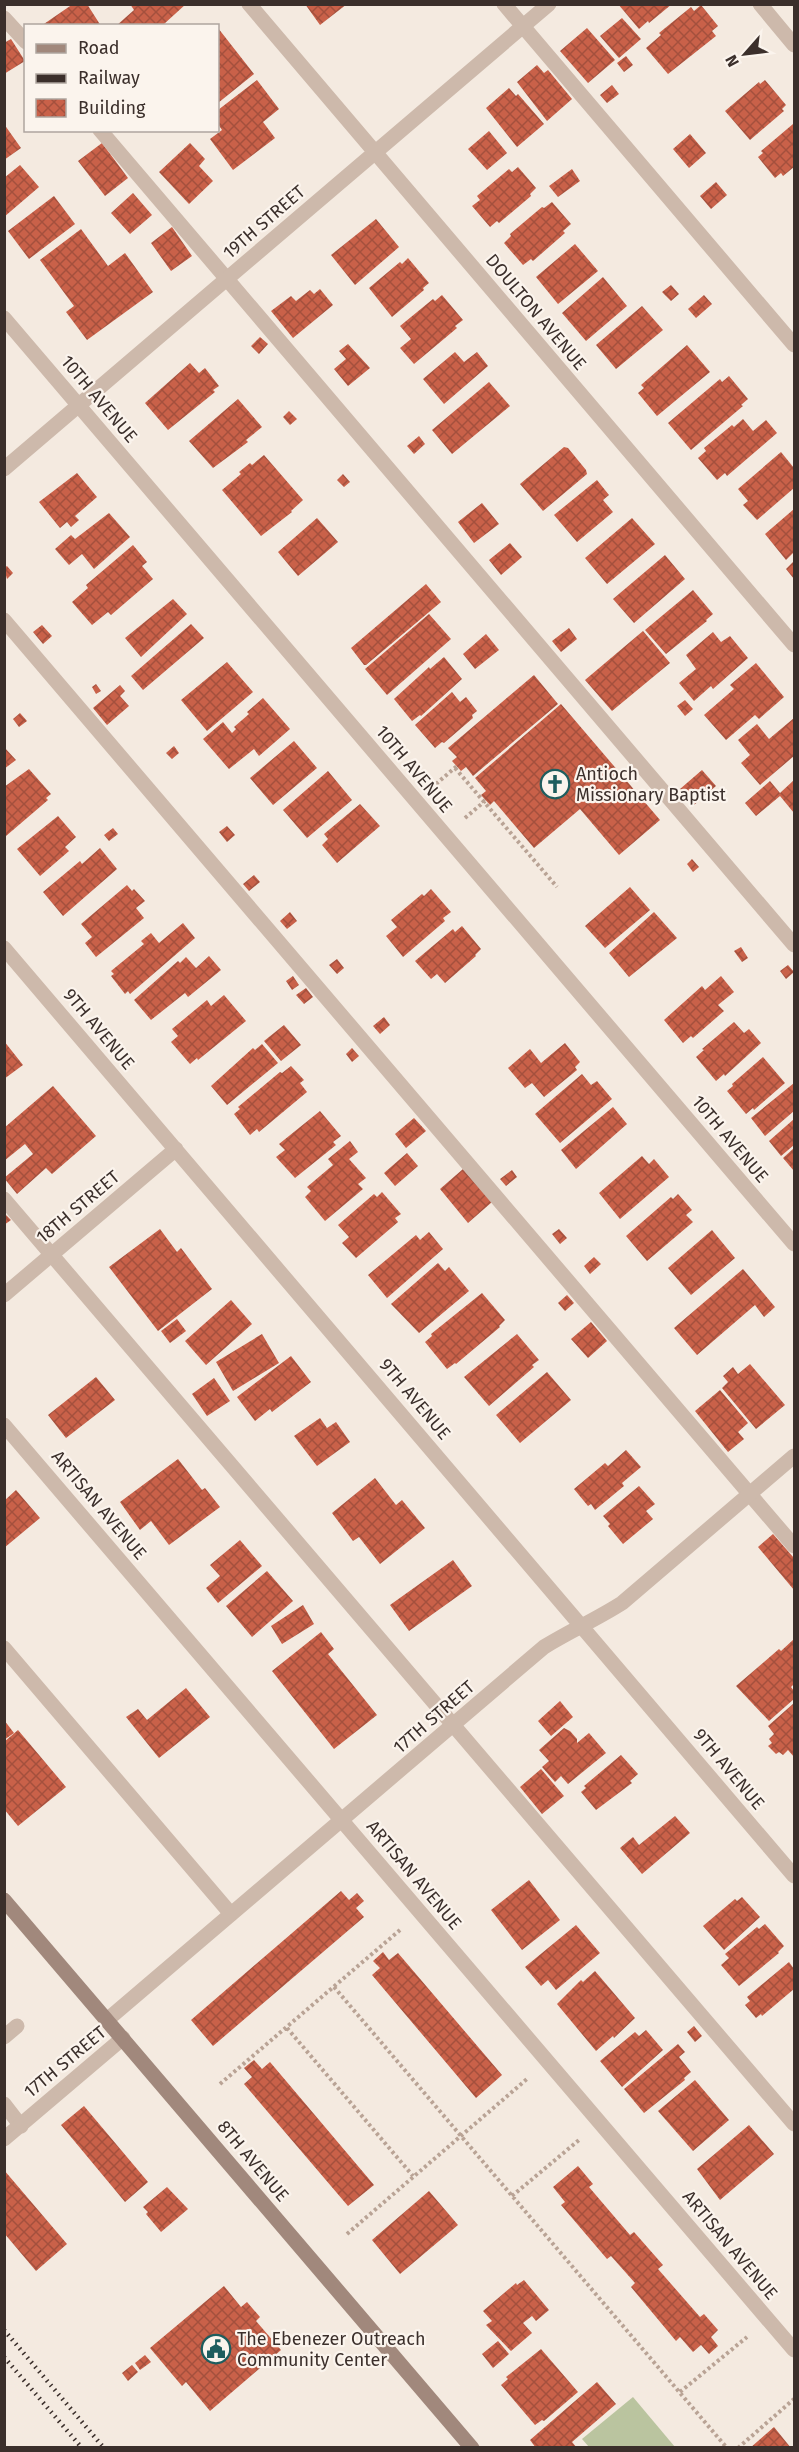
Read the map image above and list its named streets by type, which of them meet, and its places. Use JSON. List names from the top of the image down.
{
  "streets": {
    "main road": ["8TH AVENUE"],
    "street": [
      "19TH STREET",
      "DOULTON AVENUE",
      "10TH AVENUE",
      "9TH AVENUE",
      "18TH STREET",
      "ARTISAN AVENUE",
      "17TH STREET"
    ]
  },
  "crossings": [
    ["19TH STREET", "DOULTON AVENUE"],
    ["19TH STREET", "10TH AVENUE"],
    ["9TH AVENUE", "18TH STREET"],
    ["9TH AVENUE", "17TH STREET"],
    ["ARTISAN AVENUE", "17TH STREET"],
    ["17TH STREET", "8TH AVENUE"]
  ],
  "places": {
    "church": ["Antioch Missionary Baptist"],
    "public building": ["The Ebenezer Outreach Community Center"]
  },
  "legend": ["Road", "Railway", "Building"],
  "north": "bottom left"
}
